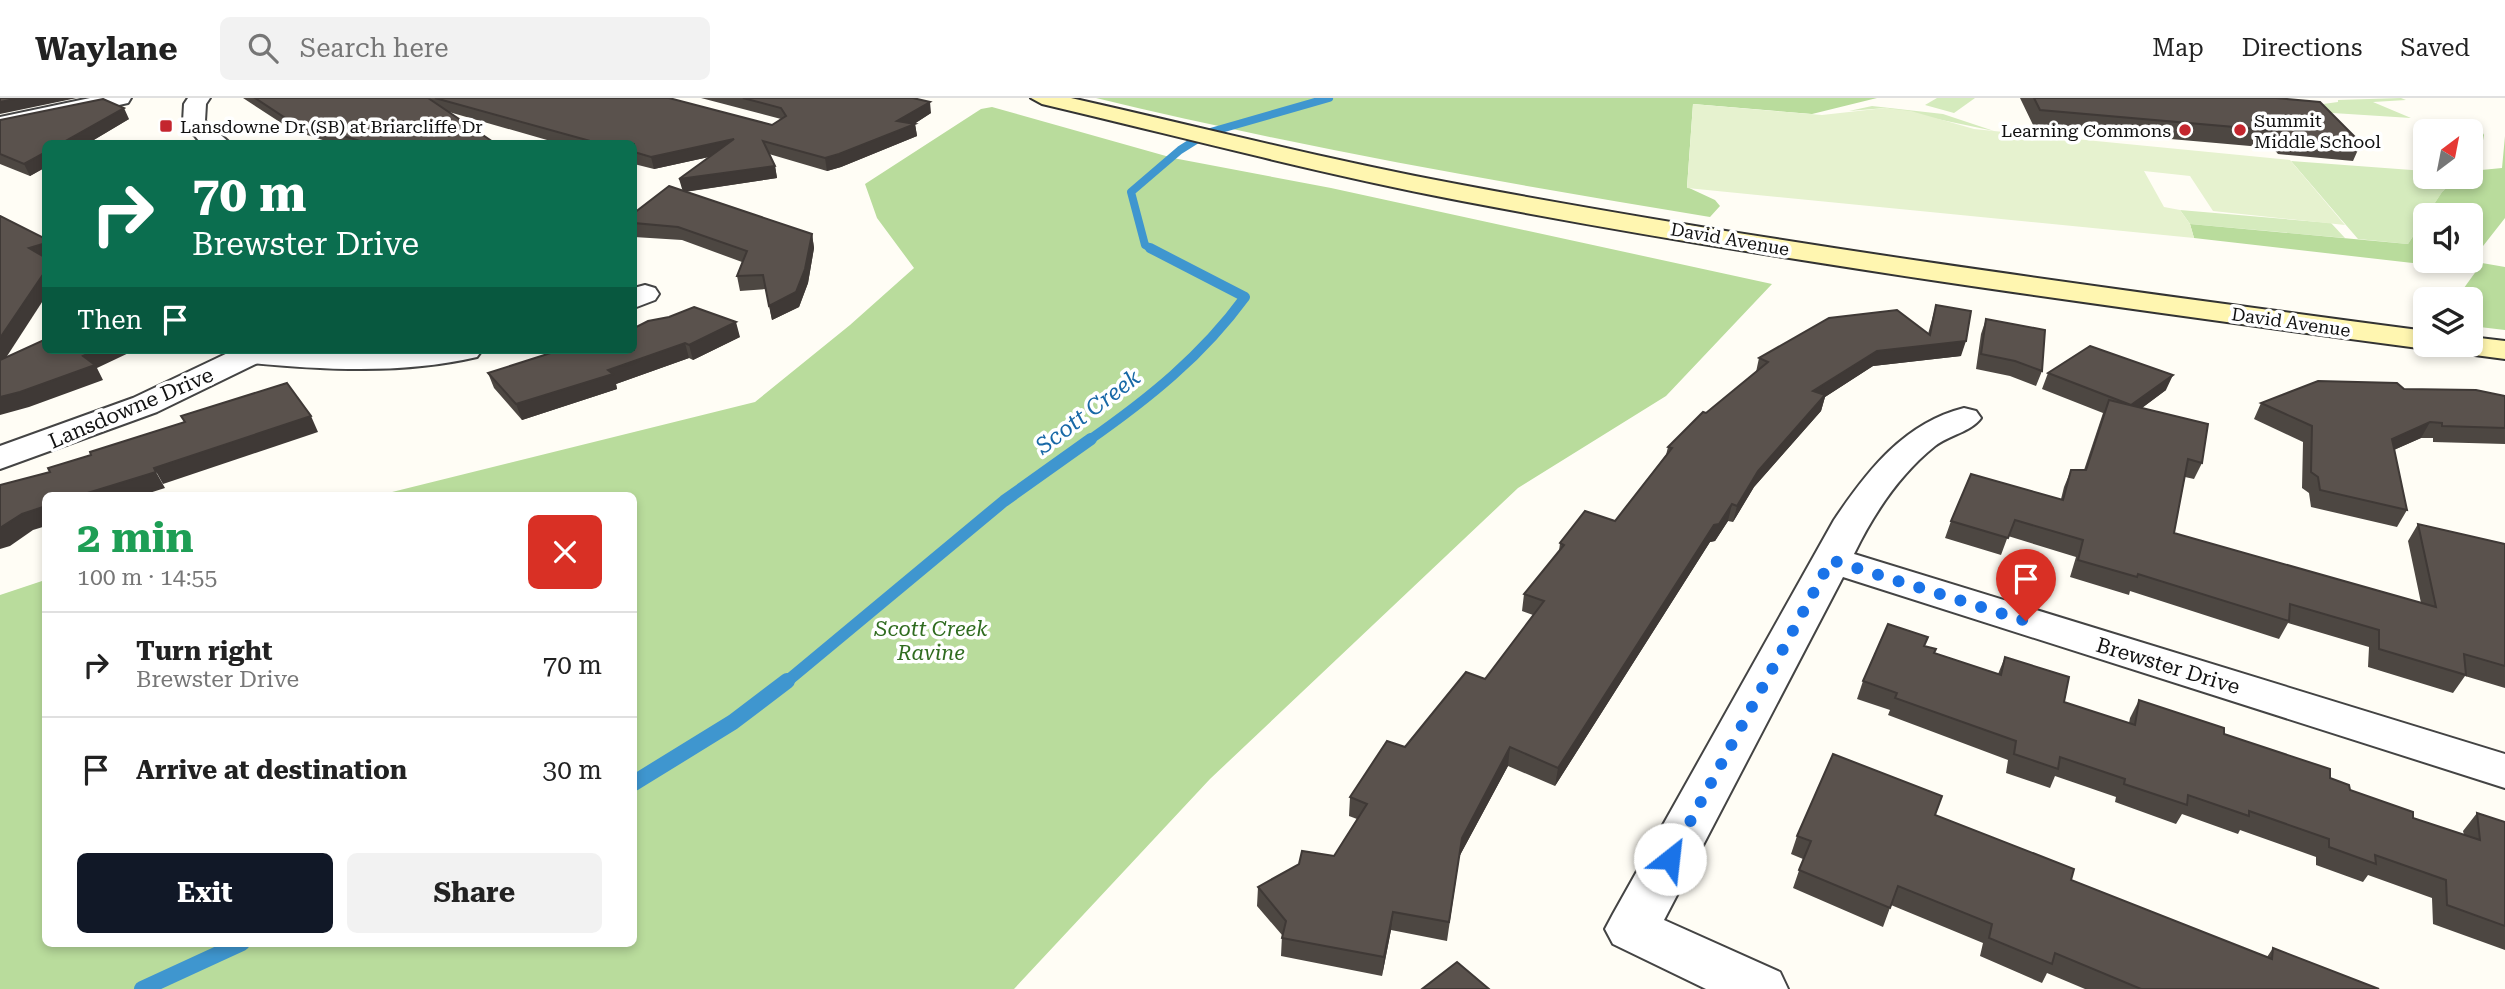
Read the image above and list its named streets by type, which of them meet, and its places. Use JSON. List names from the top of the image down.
{
  "streets": {
    "main road": ["David Avenue"],
    "street": ["Lansdowne Drive", "Brewster Drive"]
  },
  "water": ["Scott Creek"],
  "parks": ["Scott Creek Ravine"],
  "places": {
    "transit": ["Lansdowne Dr (SB) at Briarcliffe Dr"],
    "other": ["Learning Commons", "Summit Middle School"]
  },
  "north": "top right",
  "page": {
    "header": "Waylane",
    "search": "Search here",
    "nav": ["Map", "Directions", "Saved"],
    "turn": ["70 m", "Brewster Drive"],
    "then": "Then",
    "heading": ["2 min", "100 m · 14:55"],
    "list": [
      {
        "name": "Turn right",
        "note": "Brewster Drive",
        "value": "70 m"
      },
      {
        "name": "Arrive at destination",
        "value": "30 m"
      }
    ],
    "buttons": ["Exit", "Share"]
  }
}
